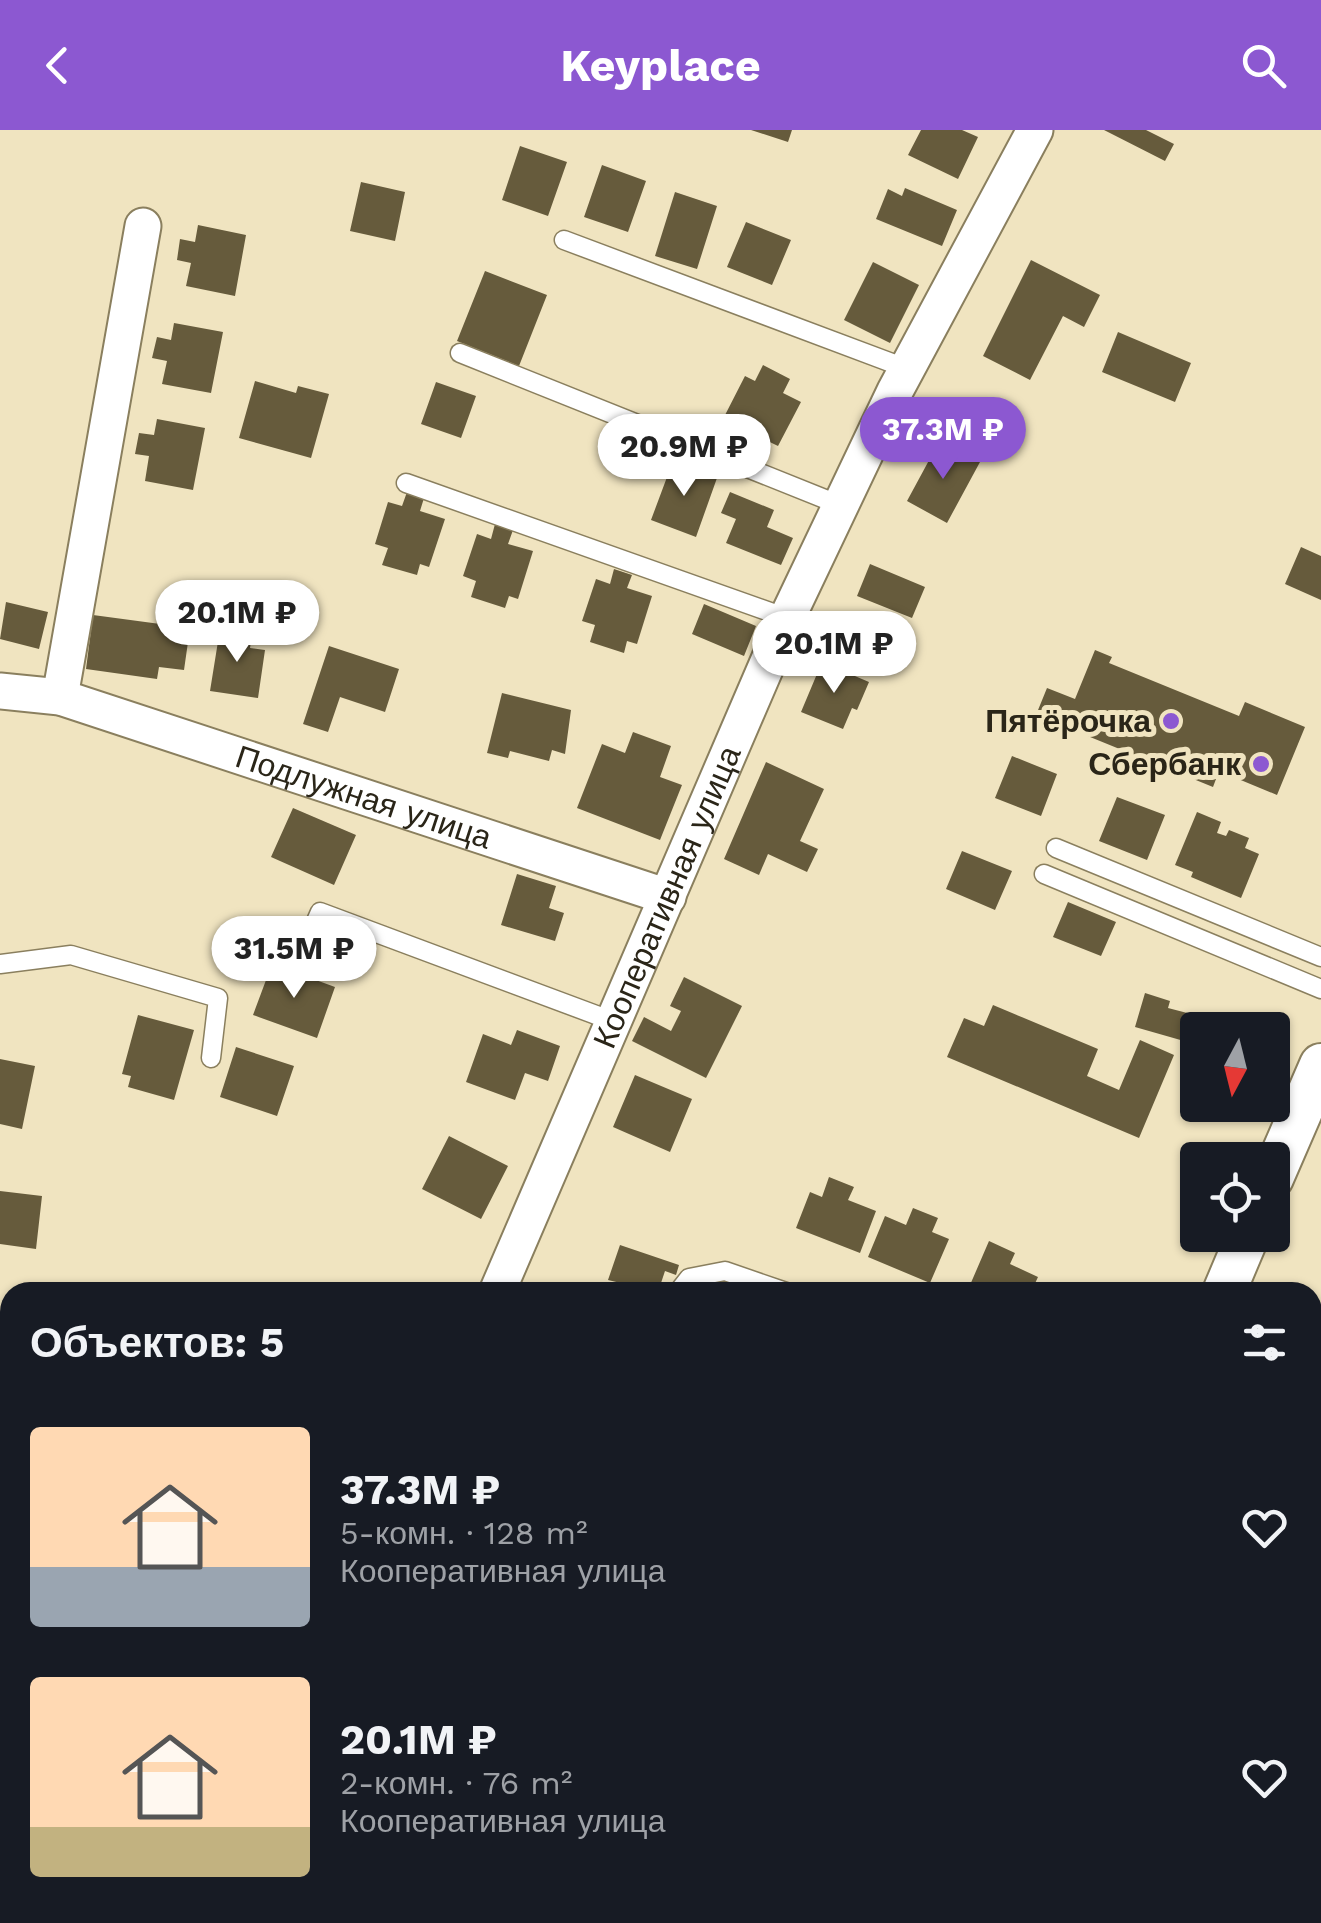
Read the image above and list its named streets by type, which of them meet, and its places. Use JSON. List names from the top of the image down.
{
  "streets": {
    "street": ["Подлужная улица", "Кооперативная улица"]
  },
  "crossings": [
    ["Подлужная улица", "Кооперативная улица"]
  ],
  "places": ["Пятёрочка", "Сбербанк"],
  "north": "bottom",
  "page": {
    "header": "Keyplace",
    "price": [
      "37.3M ₽",
      "20.9M ₽",
      "20.1M ₽",
      "20.1M ₽",
      "31.5M ₽"
    ],
    "heading": "Объектов: 5",
    "list": [
      {
        "name": "37.3M ₽",
        "note": "5-комн. · 128 m² · Кооперативная улица"
      },
      {
        "name": "20.1M ₽",
        "note": "2-комн. · 76 m² · Кооперативная улица"
      }
    ]
  }
}
